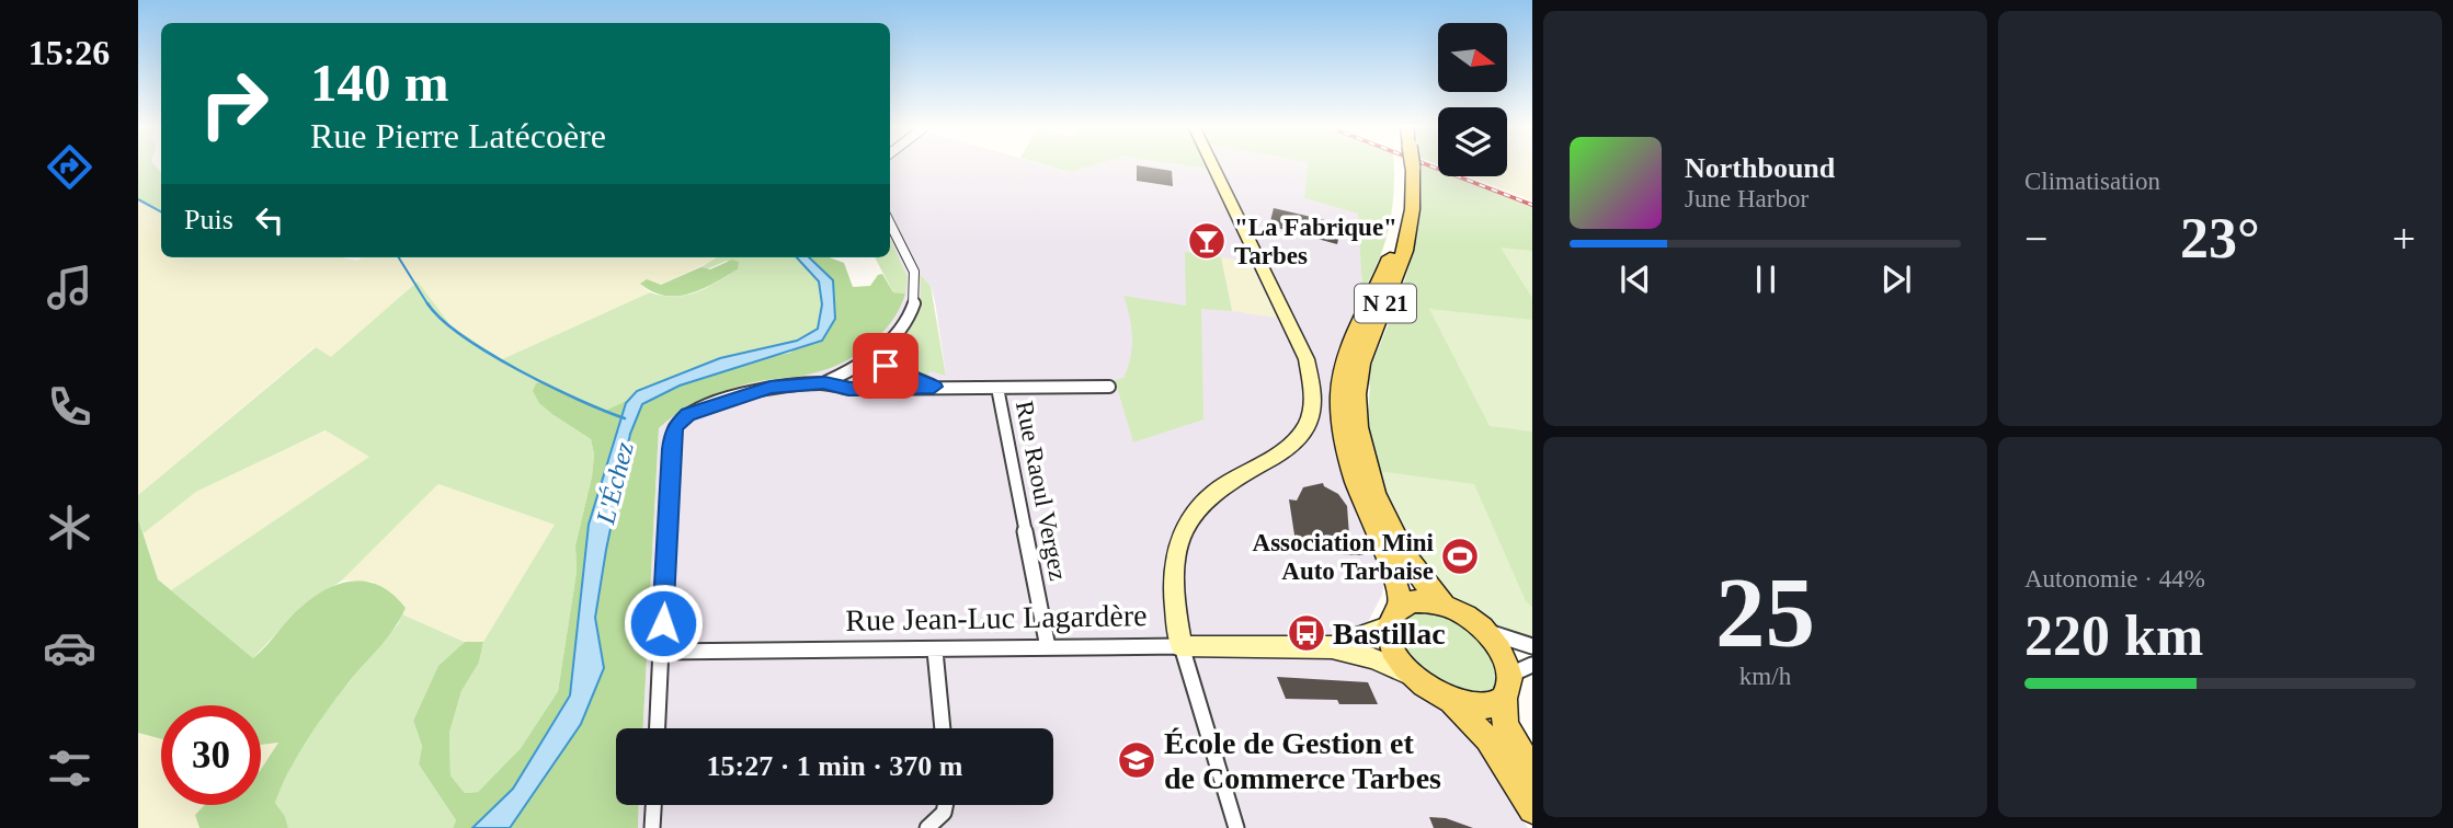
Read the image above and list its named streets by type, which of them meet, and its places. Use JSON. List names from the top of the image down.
{
  "streets": {
    "main road": ["N 21"],
    "street": ["Rue Raoul Vergez", "Rue Jean-Luc Lagardère"]
  },
  "crossings": [
    ["N 21", "Rue Jean-Luc Lagardère"],
    ["Rue Raoul Vergez", "Rue Jean-Luc Lagardère"]
  ],
  "water": ["L'Échez"],
  "places": {
    "bar": ["\"La Fabrique\" Tarbes"],
    "sports": ["Association Mini Auto Tarbaise"],
    "bus stop": ["Bastillac"],
    "school or university": ["École de Gestion et de Commerce Tarbes"]
  },
  "north": "right",
  "page": {
    "tabs": "15:26",
    "tile": [
      "Climatisation",
      ["25", "km/h"],
      ["Autonomie · 44%", "220 km"]
    ],
    "turn": ["140 m", "Rue Pierre Latécoère"],
    "song": ["Northbound", "June Harbor"],
    "then": "Puis",
    "heat": ["−", "23°", "+"],
    "limit": "30",
    "trip": "15:27 · 1 min · 370 m"
  }
}
